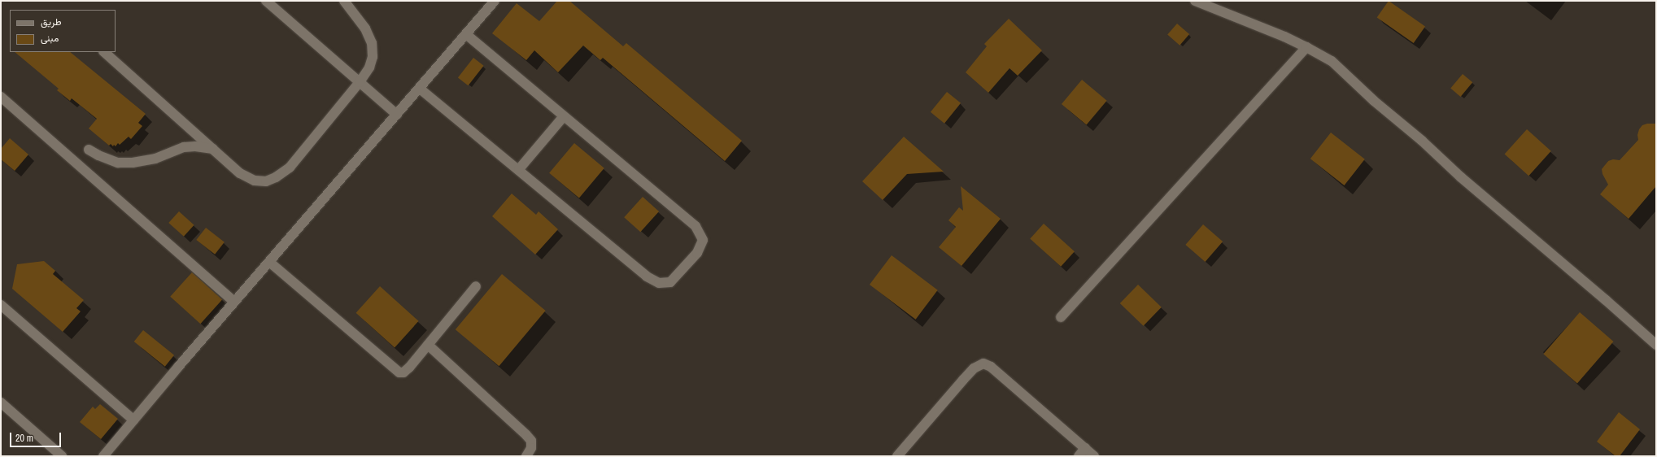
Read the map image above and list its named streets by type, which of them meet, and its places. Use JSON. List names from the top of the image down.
{
  "legend": ["طريق", "مبنى"],
  "scale_bar": "20 m"
}
